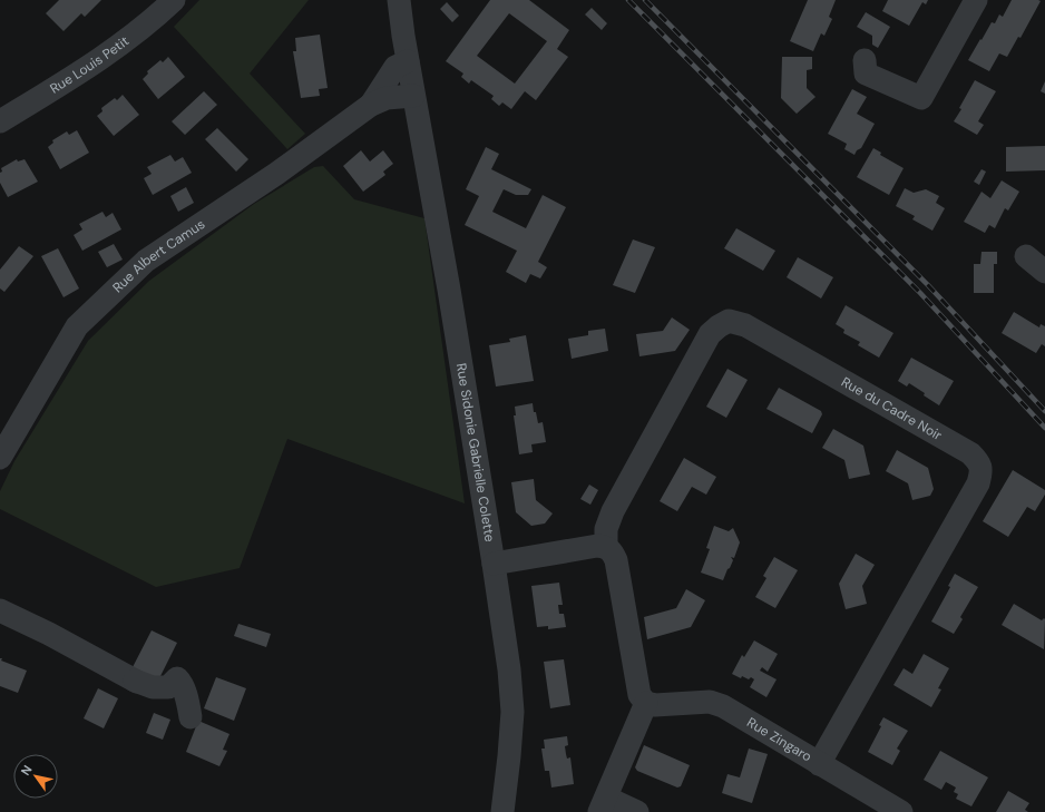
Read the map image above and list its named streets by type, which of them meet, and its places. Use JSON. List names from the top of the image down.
{
  "streets": {
    "street": [
      "Rue Louis Petit",
      "Rue Albert Camus",
      "Rue du Cadre Noir",
      "Rue Sidonie Gabrielle Colette",
      "Rue Zingaro"
    ]
  },
  "crossings": [
    ["Rue Albert Camus", "Rue Sidonie Gabrielle Colette"],
    ["Rue du Cadre Noir", "Rue Zingaro"]
  ],
  "north": "top left"
}
